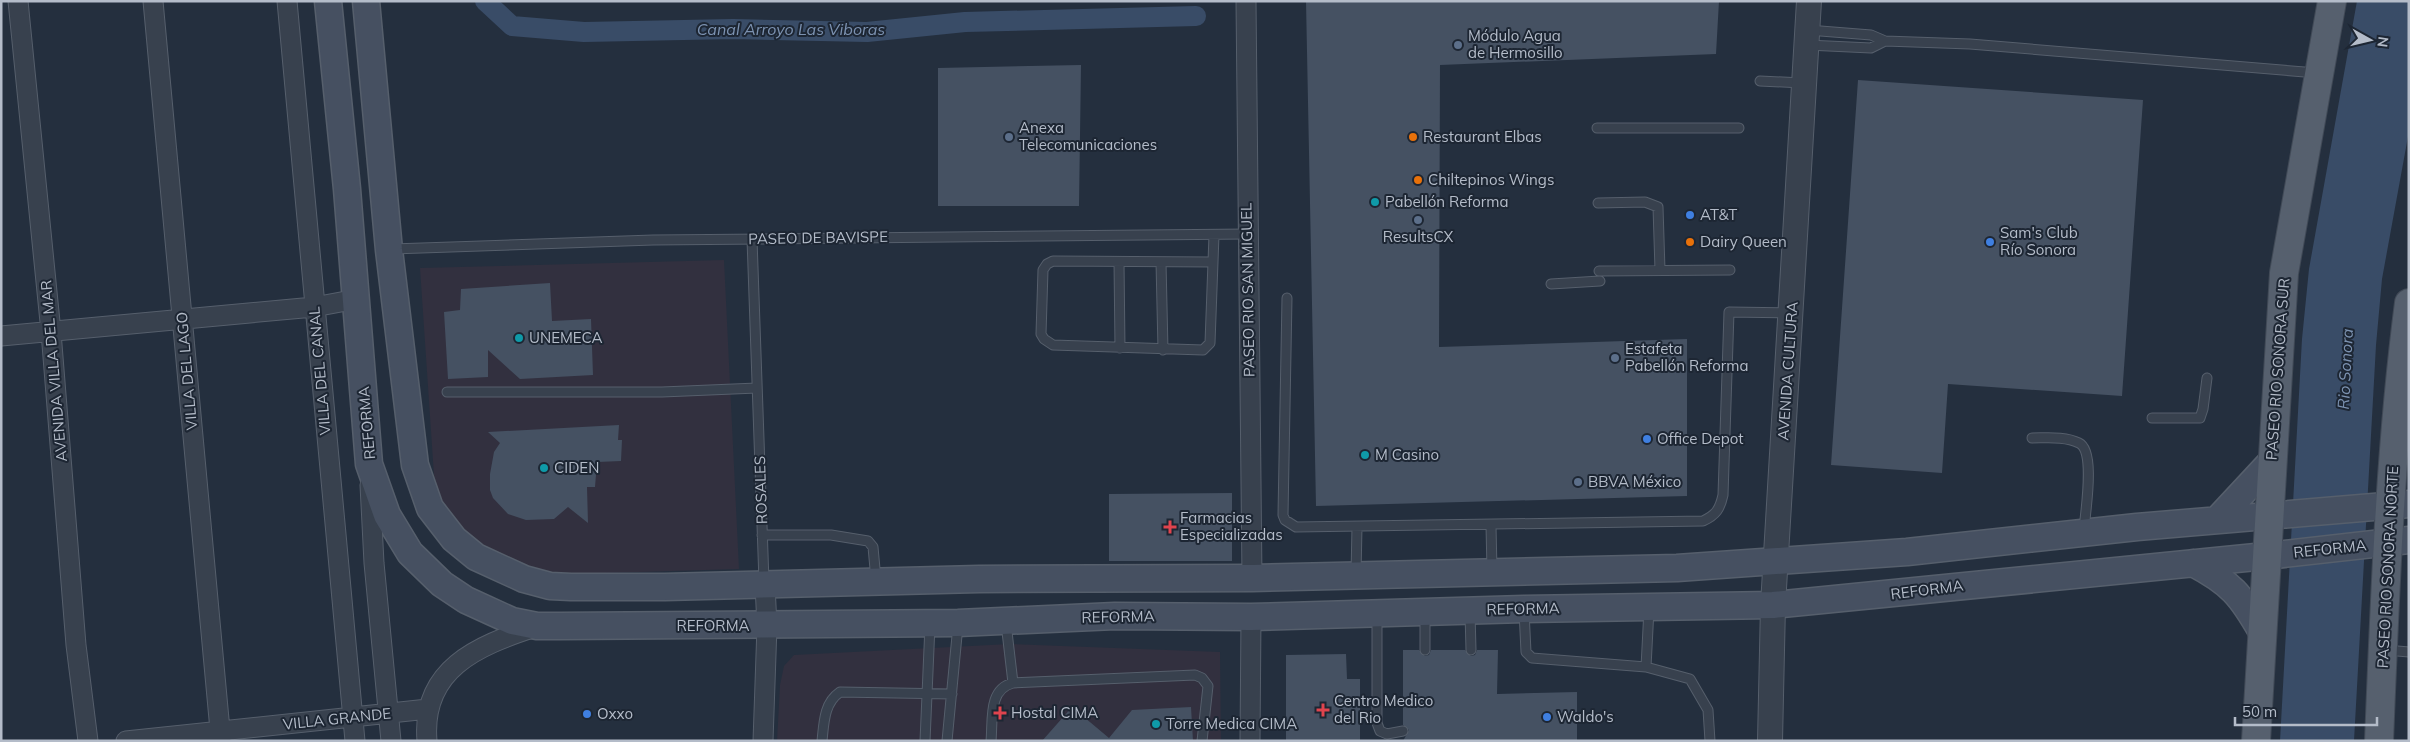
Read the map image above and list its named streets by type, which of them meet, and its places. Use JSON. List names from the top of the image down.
{
  "streets": {
    "main road": ["PASEO RIO SONORA SUR", "REFORMA", "PASEO RIO SONORA NORTE"],
    "street": [
      "PASEO RIO SAN MIGUEL",
      "AVENIDA VILLA DEL MAR",
      "VILLA DEL LAGO",
      "VILLA DEL CANAL",
      "AVENIDA CULTURA",
      "ROSALES",
      "VILLA GRANDE"
    ],
    "lane": ["PASEO DE BAVISPE"]
  },
  "crossings": [
    ["PASEO DE BAVISPE", "PASEO RIO SAN MIGUEL"],
    ["PASEO DE BAVISPE", "ROSALES"],
    ["PASEO RIO SONORA SUR", "REFORMA"],
    ["VILLA DEL LAGO", "VILLA GRANDE"],
    ["VILLA DEL CANAL", "VILLA GRANDE"],
    ["AVENIDA CULTURA", "REFORMA"],
    ["REFORMA", "ROSALES"],
    ["REFORMA", "PASEO RIO SONORA NORTE"]
  ],
  "water": ["Canal Arroyo Las Viboras", "Rio Sonora"],
  "places": {
    "other": [
      "Módulo Agua de Hermosillo",
      "Anexa Telecomunicaciones",
      "Restaurant Elbas",
      "Chiltepinos Wings",
      "Pabellón Reforma",
      "AT&T",
      "ResultsCX",
      "Dairy Queen",
      "Sam's Club Río Sonora",
      "UNEMECA",
      "Estafeta Pabellón Reforma",
      "Office Depot",
      "M Casino",
      "CIDEN",
      "BBVA México",
      "Oxxo",
      "Waldo's",
      "Torre Medica CIMA"
    ],
    "health": ["Farmacias Especializadas", "Centro Medico del Rio", "Hostal CIMA"]
  },
  "scale_bar": "50 m",
  "north": "right"
}
